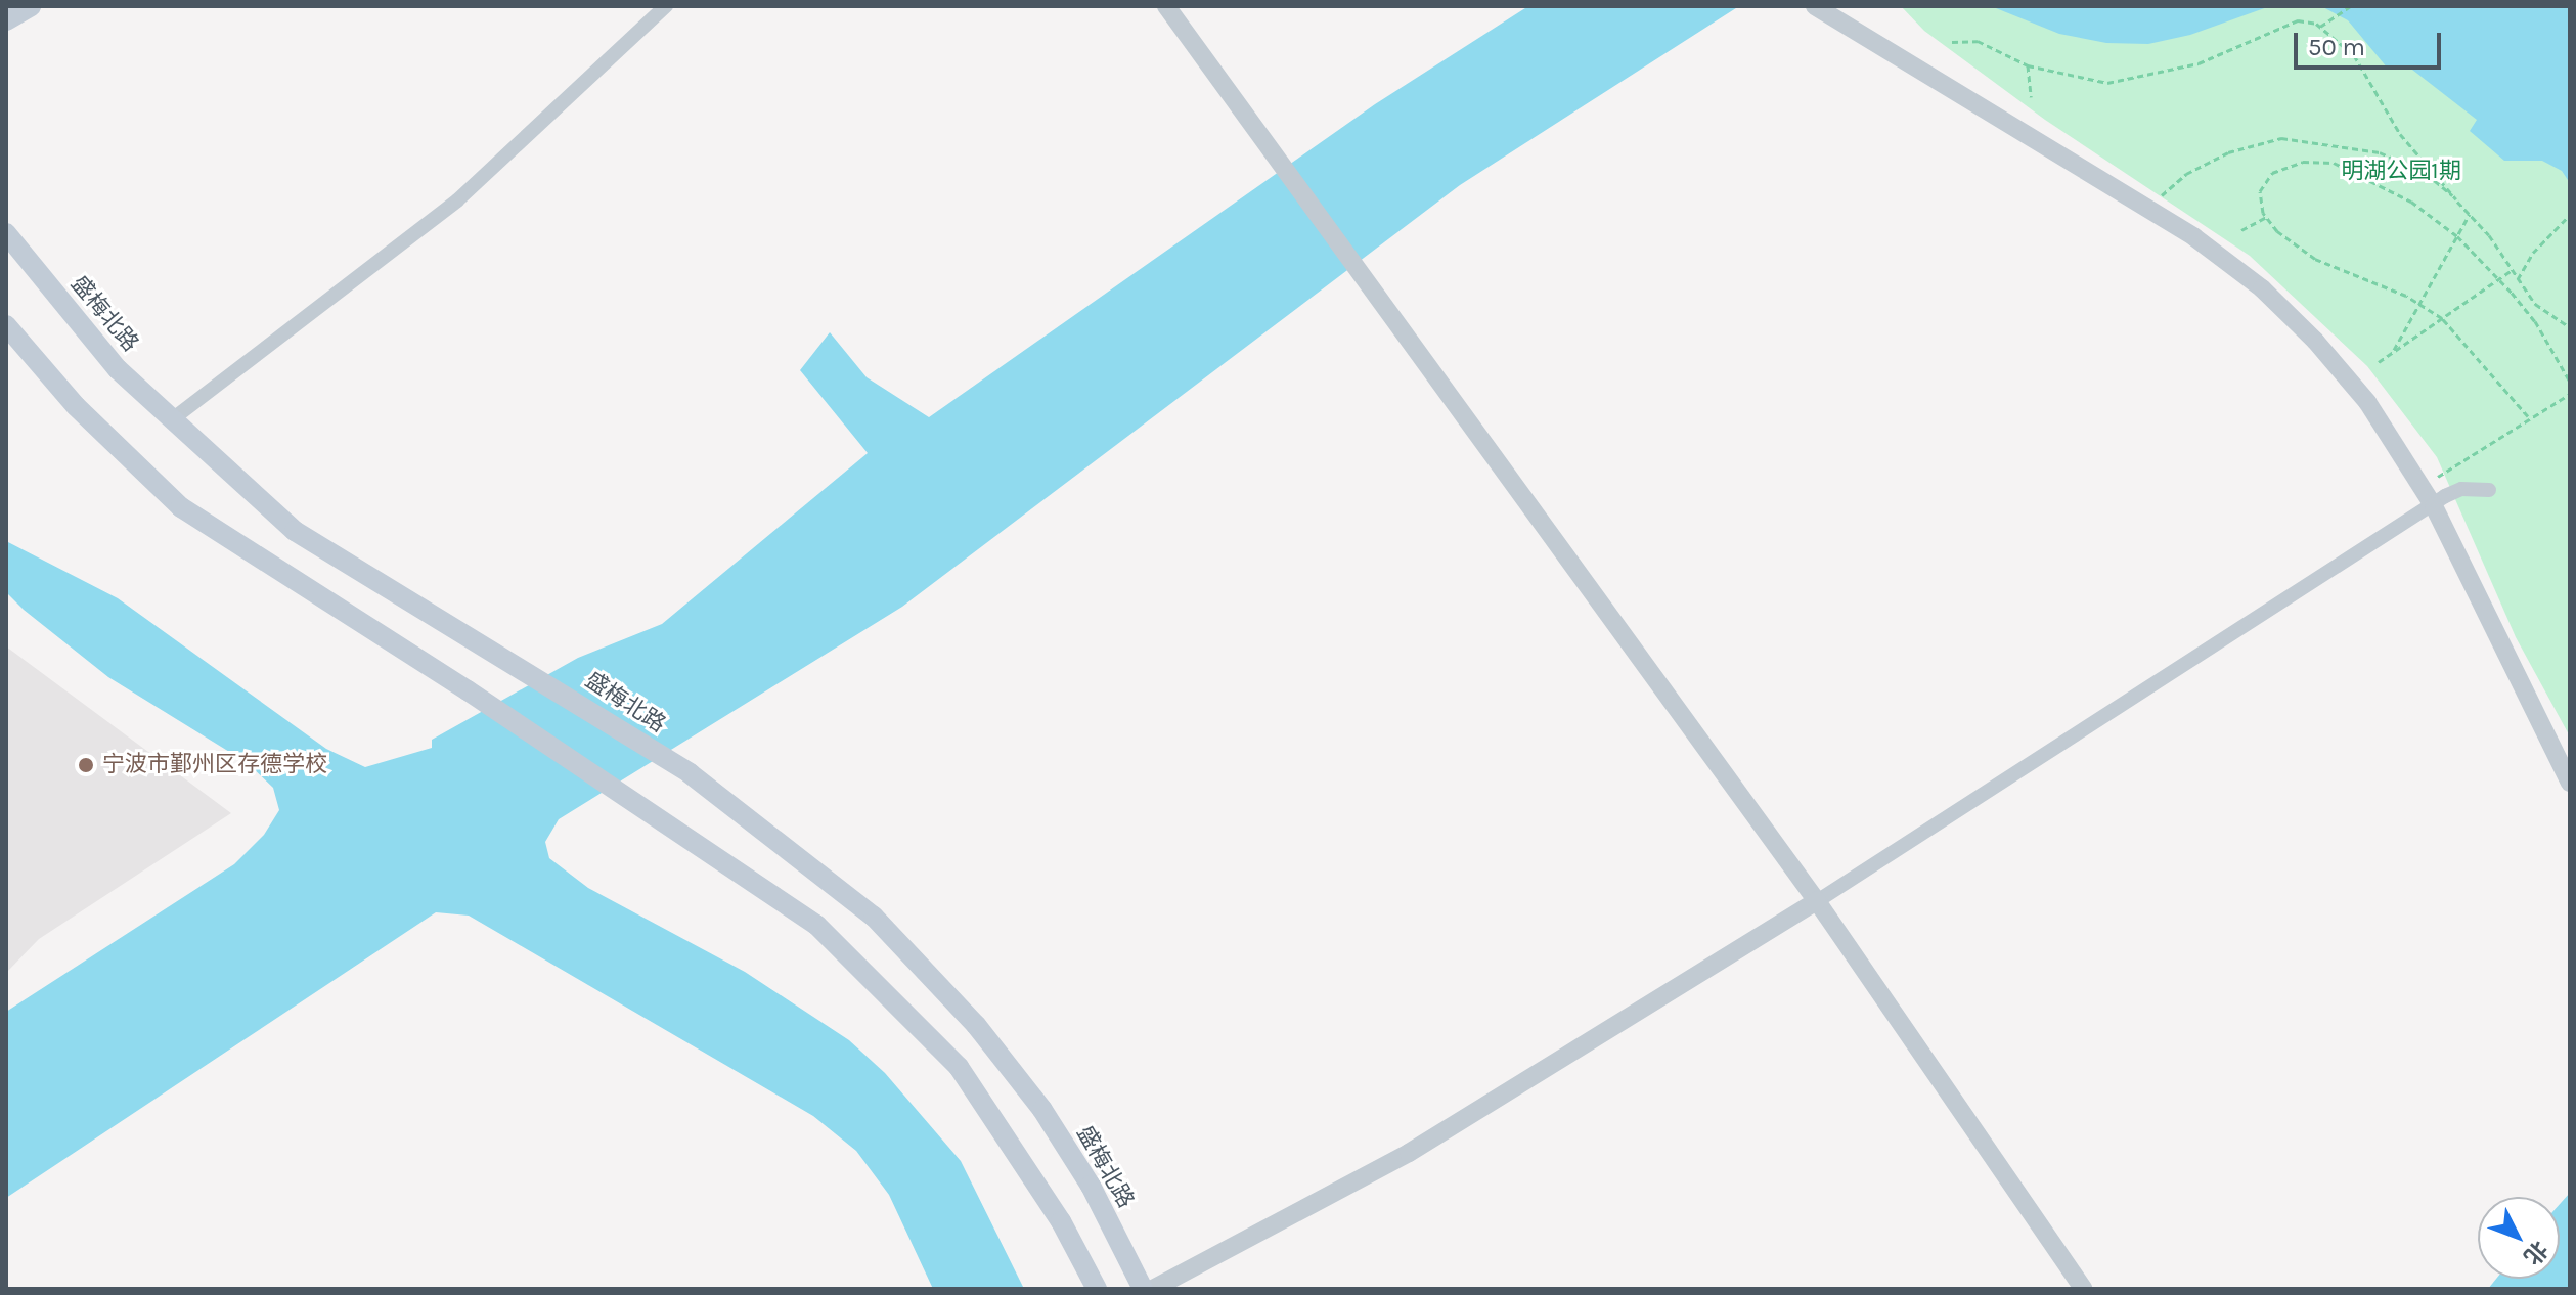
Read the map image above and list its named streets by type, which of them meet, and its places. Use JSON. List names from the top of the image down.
{
  "streets": {
    "main road": ["盛梅北路"]
  },
  "parks": ["明湖公园1期"],
  "places": ["宁波市鄞州区存德学校"],
  "scale_bar": "50 m",
  "north": "bottom right"
}
